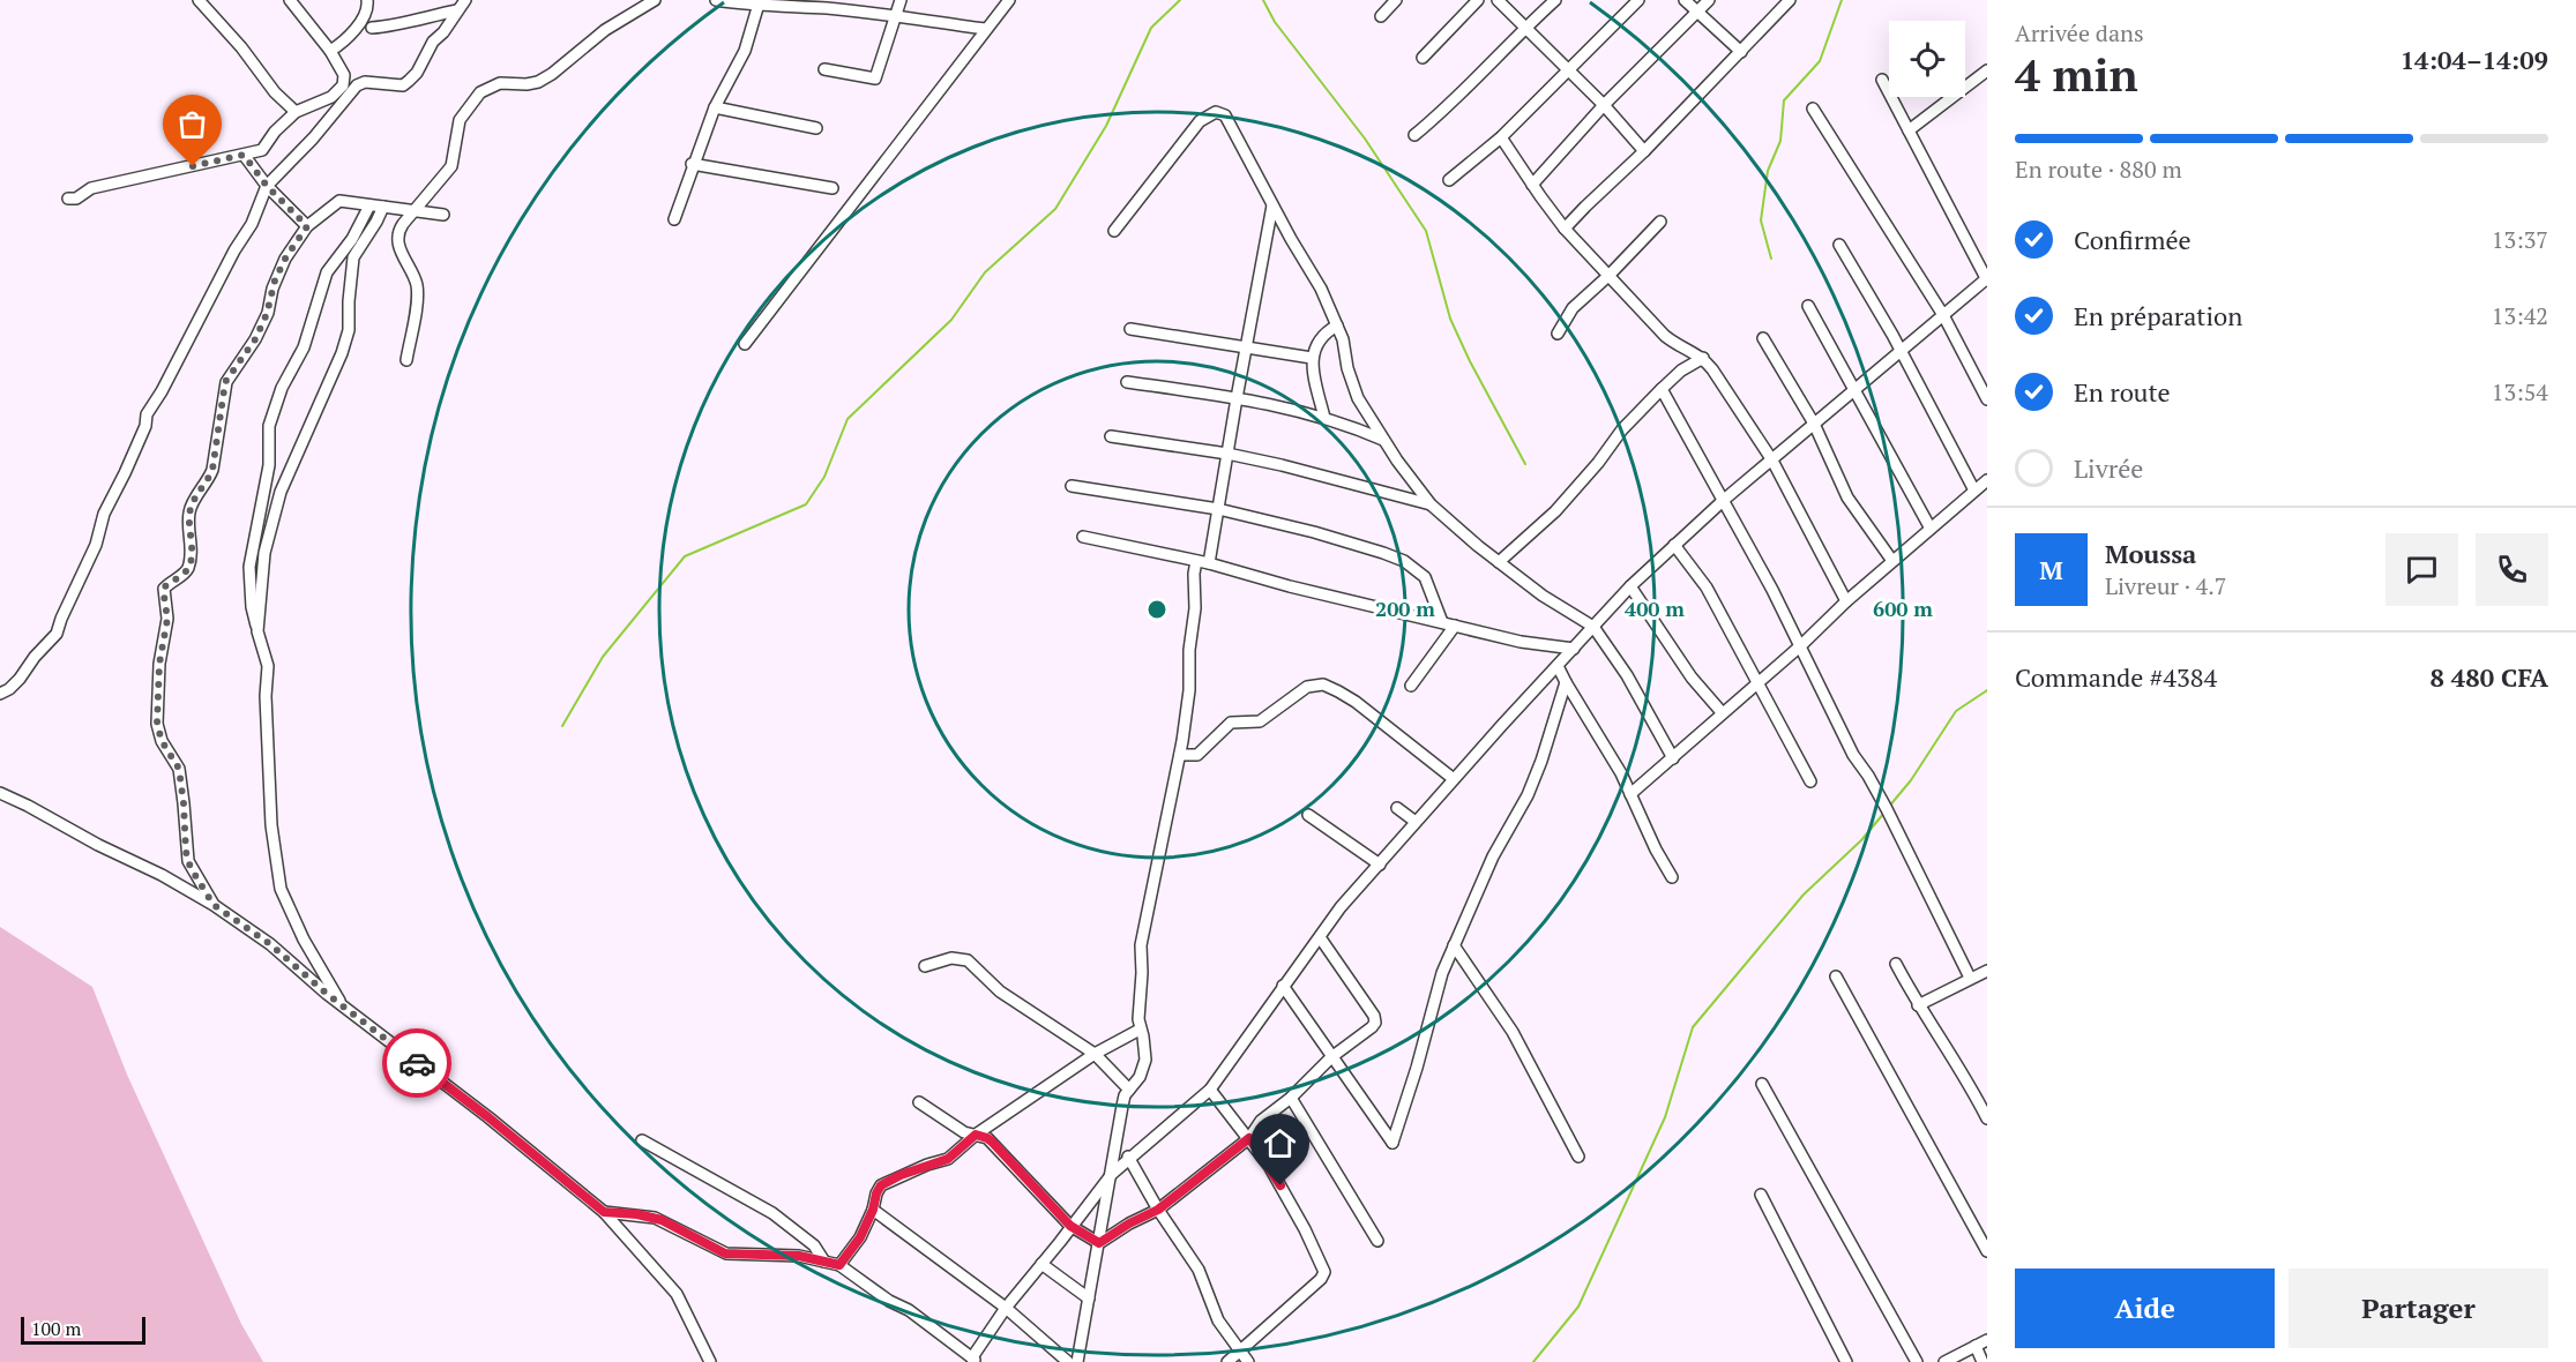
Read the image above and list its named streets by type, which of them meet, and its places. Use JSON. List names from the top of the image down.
{
  "scale_bar": "100 m",
  "page": {
    "heading": ["4 min", "Arrivée dans", "14:04–14:09"],
    "panel": [
      "Moussa",
      "Livreur · 4.7",
      "Commande #4384",
      "8 480 CFA"
    ],
    "bar": "En route · 880 m",
    "list": [
      ["Confirmée", "13:37"],
      ["En préparation", "13:42"],
      ["En route", "13:54"],
      "Livrée"
    ],
    "round": "M",
    "buttons": ["Aide", "Partager"],
    "scale": "100 m"
  },
  "rings": ["200 m", "400 m", "600 m"]
}
